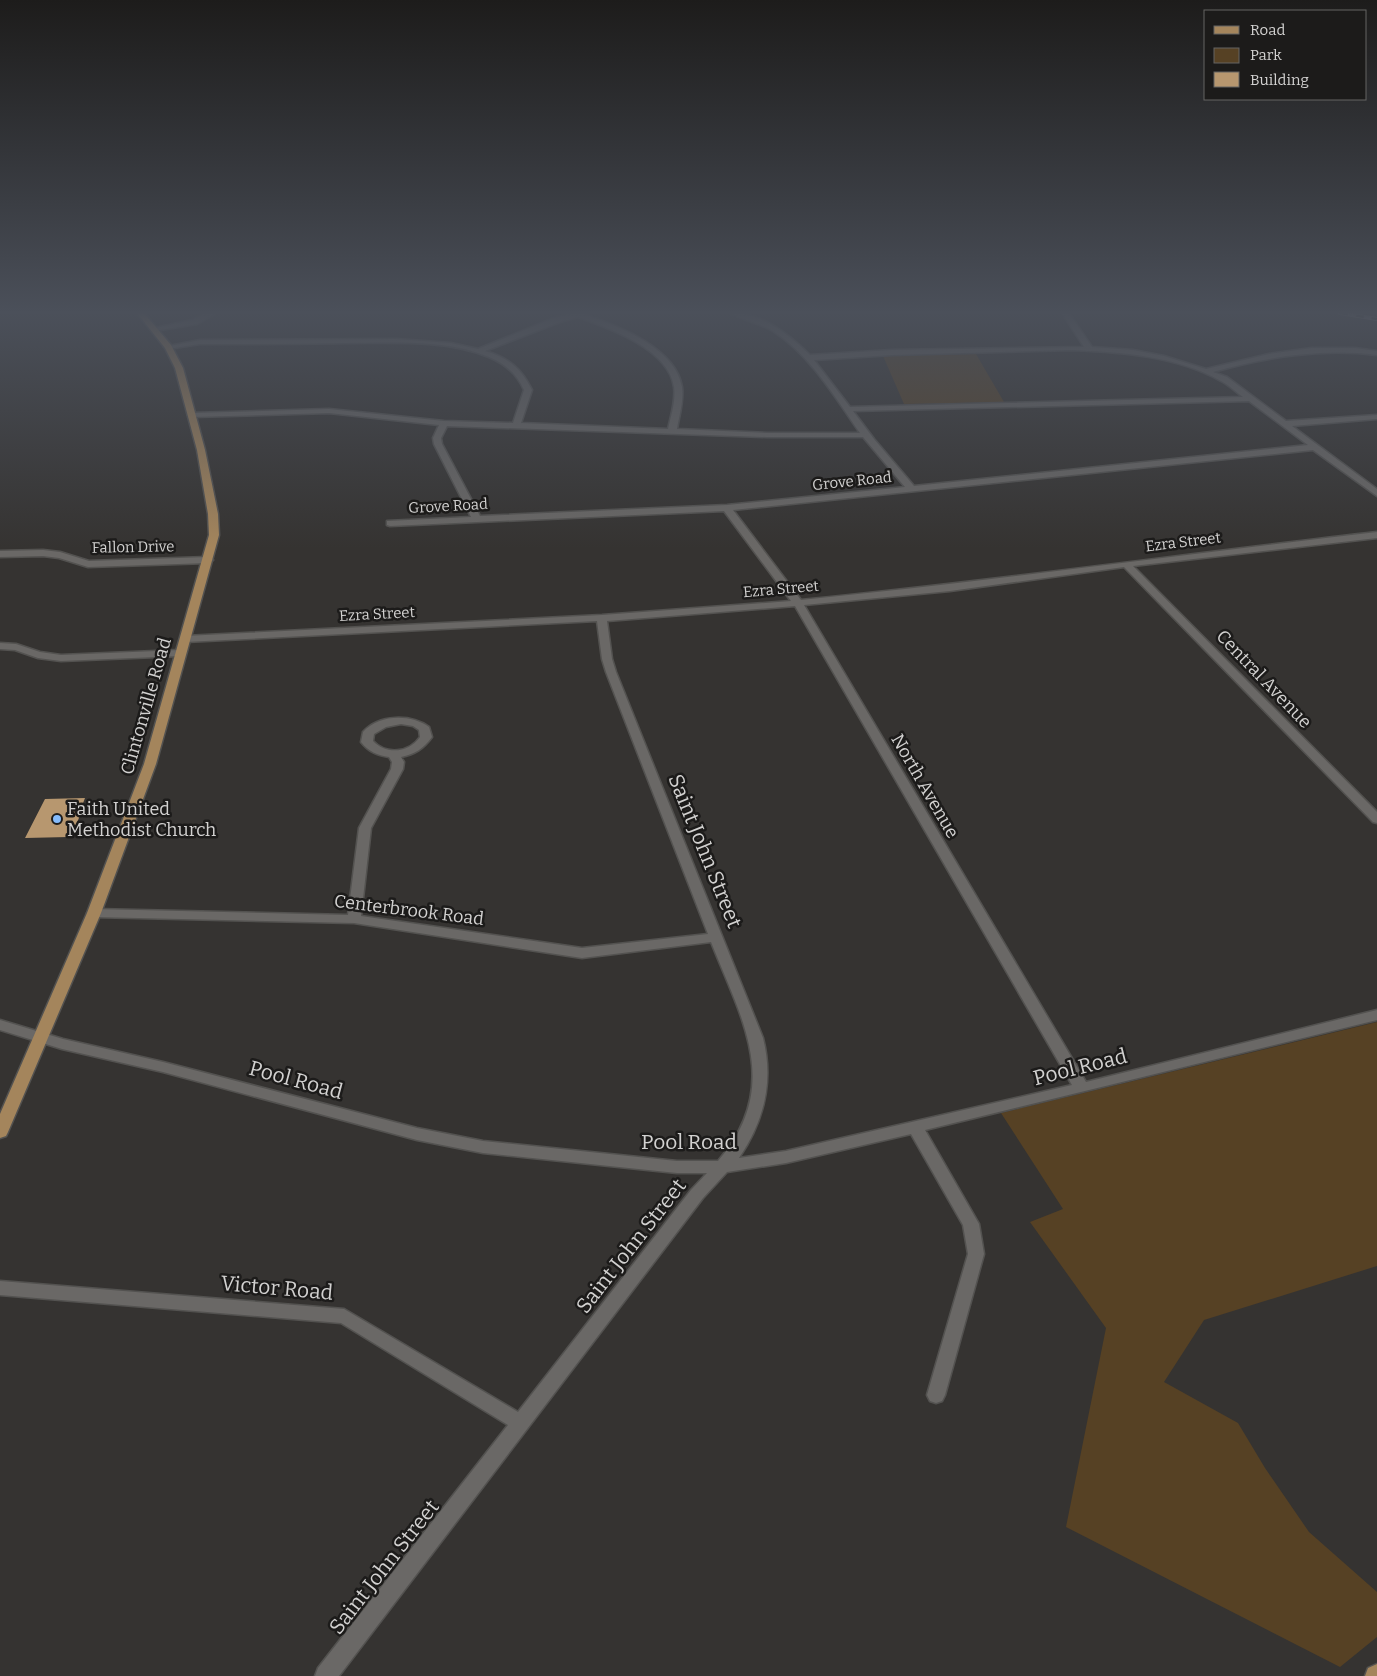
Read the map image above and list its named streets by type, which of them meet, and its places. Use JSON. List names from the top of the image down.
{
  "streets": {
    "main road": ["Clintonville Road"],
    "street": [
      "Grove Road",
      "Ezra Street",
      "Fallon Drive",
      "Central Avenue",
      "North Avenue",
      "Saint John Street",
      "Centerbrook Road",
      "Pool Road",
      "Victor Road"
    ]
  },
  "crossings": [
    ["Grove Road", "North Avenue"],
    ["Ezra Street", "Central Avenue"],
    ["Ezra Street", "Clintonville Road"],
    ["Ezra Street", "North Avenue"],
    ["Ezra Street", "Saint John Street"],
    ["Fallon Drive", "Clintonville Road"],
    ["Clintonville Road", "Centerbrook Road"],
    ["Clintonville Road", "Pool Road"],
    ["North Avenue", "Pool Road"],
    ["Saint John Street", "Centerbrook Road"],
    ["Saint John Street", "Pool Road"],
    ["Saint John Street", "Victor Road"]
  ],
  "places": ["Faith United Methodist Church"],
  "legend": ["Road", "Park", "Building"]
}
